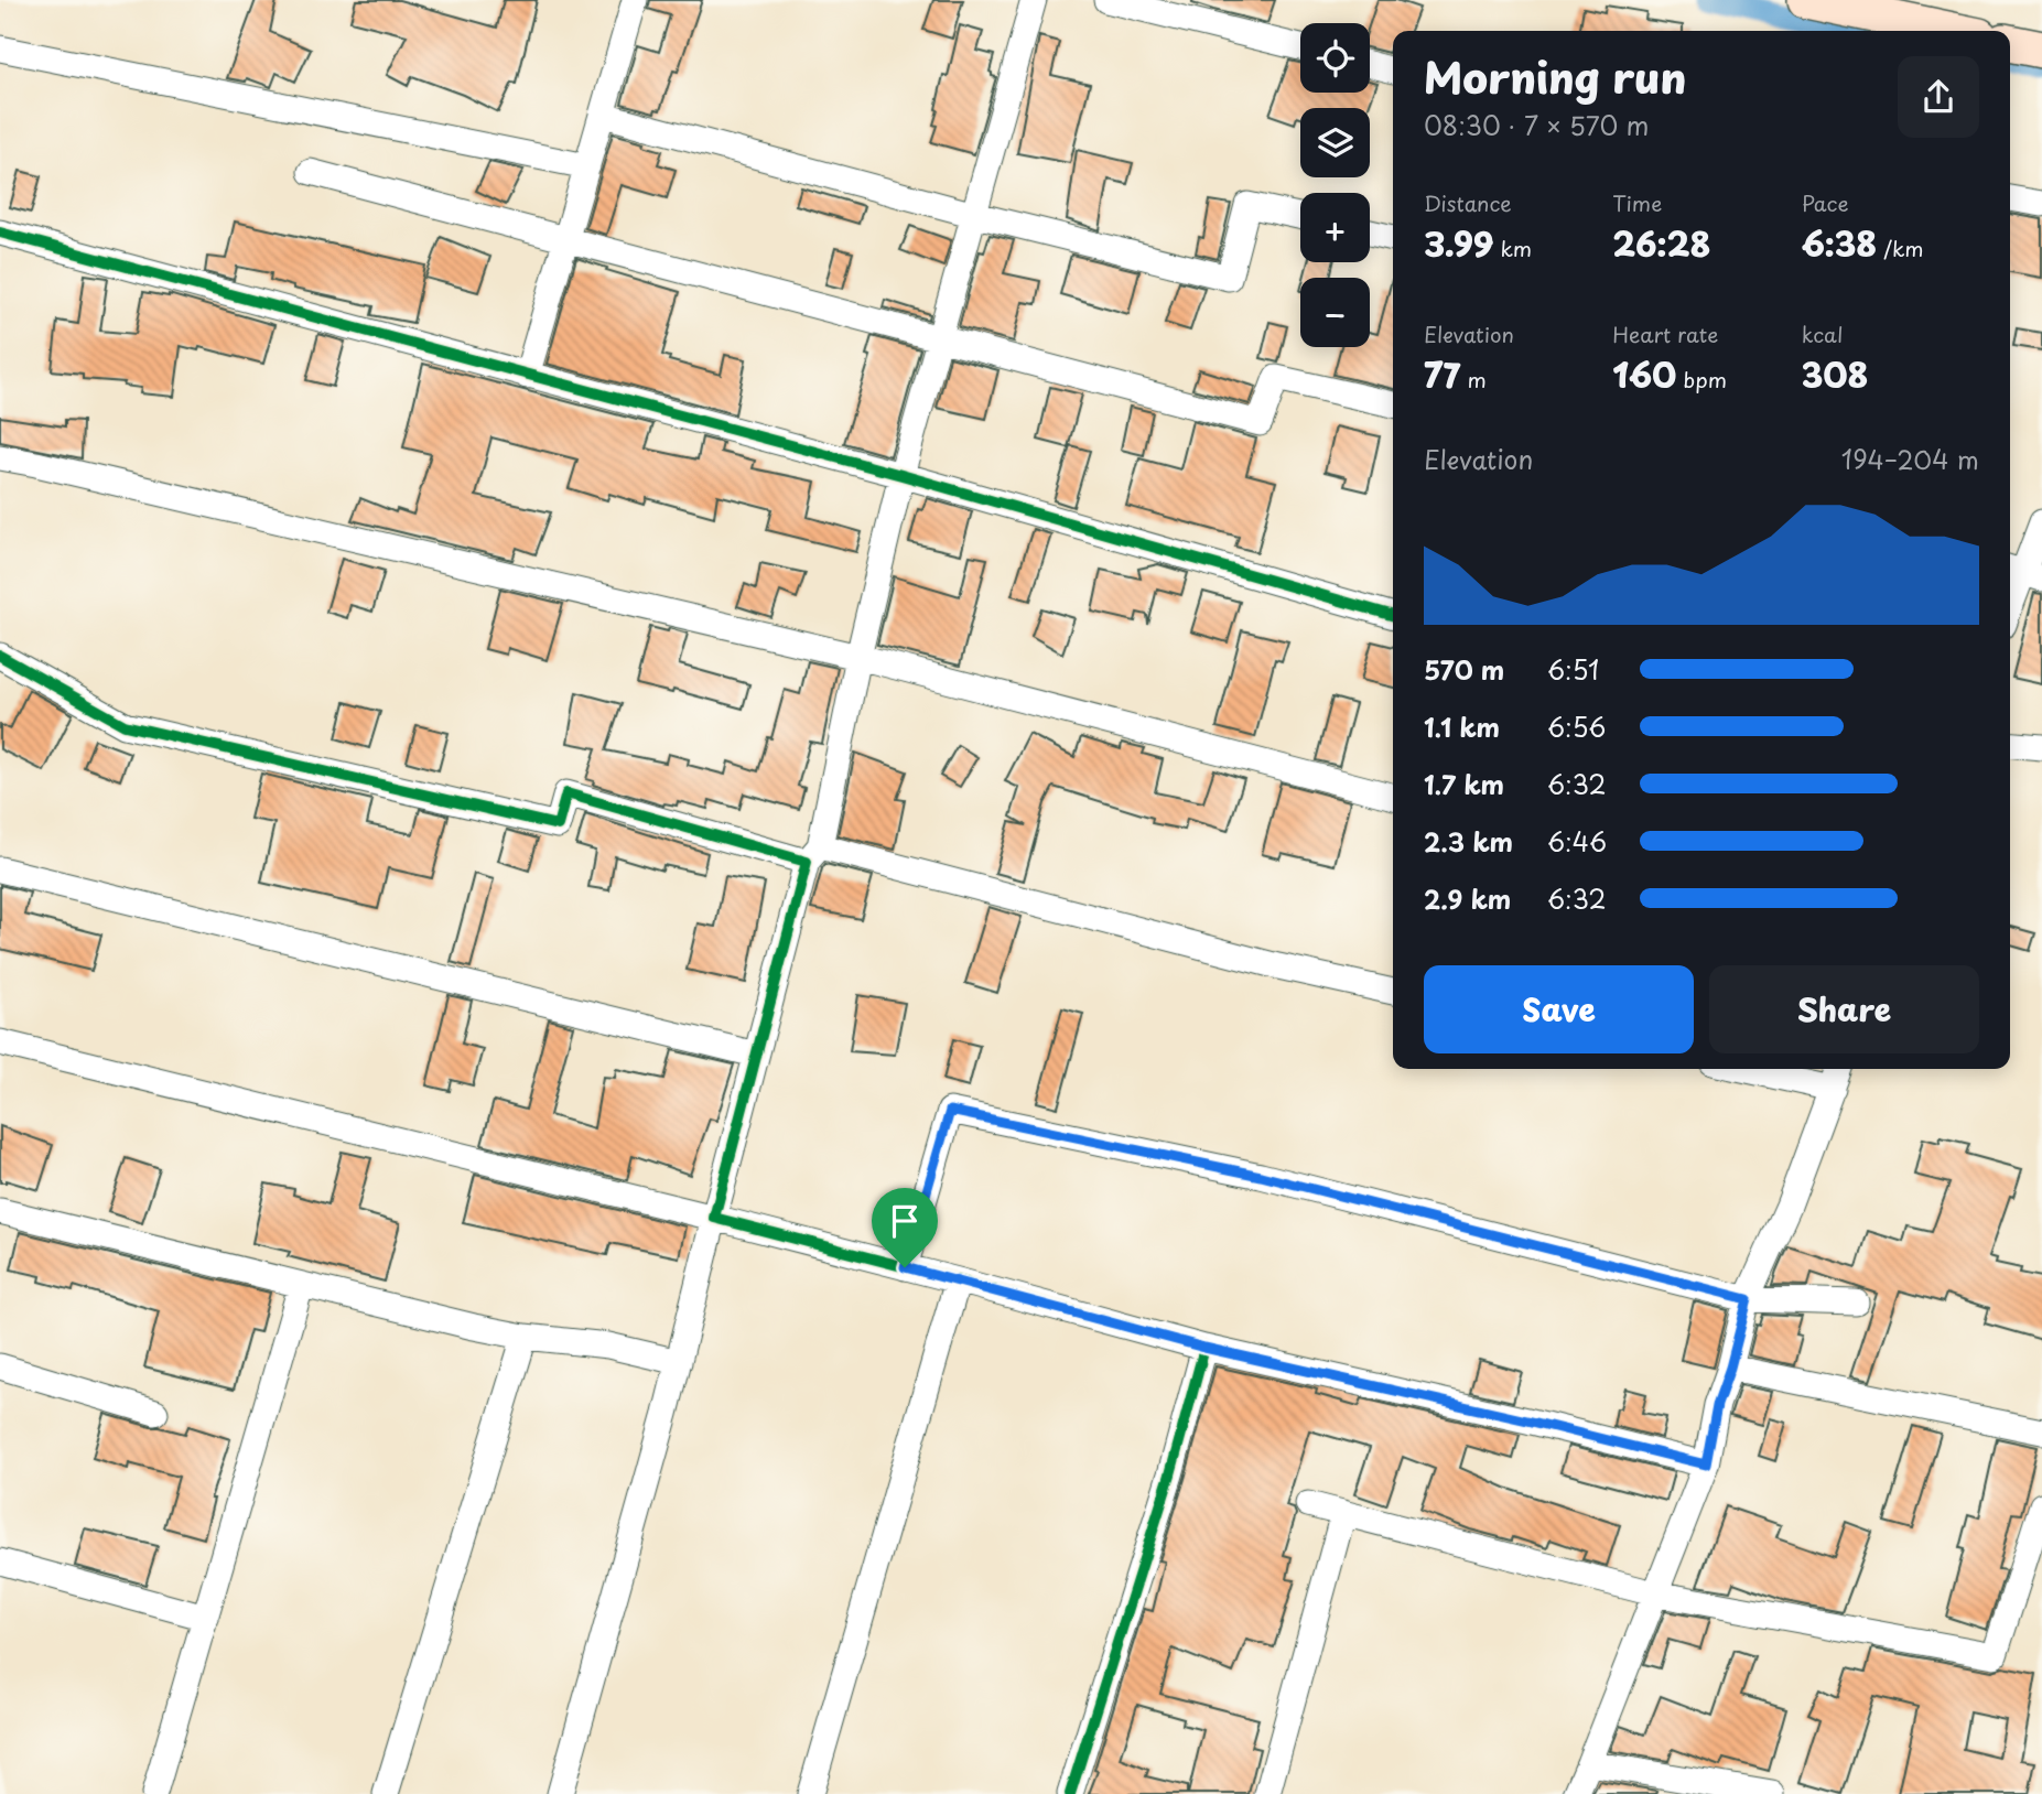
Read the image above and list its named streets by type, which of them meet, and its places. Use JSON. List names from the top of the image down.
{
  "page": {
    "map_buttons": ["+", "−"],
    "heading": ["Morning run", "08:30 · 7 × 570 m"],
    "stats": [
      ["Distance", "3.99 km"],
      ["Time", "26:28"],
      ["Pace", "6:38 /km"],
      ["Elevation", "77 m"],
      ["Heart rate", "160 bpm"],
      ["kcal", "308"]
    ],
    "chart": ["Elevation", "194–204 m"],
    "list": [
      {
        "name": "570 m",
        "note": "6:51"
      },
      {
        "name": "1.1 km",
        "note": "6:56"
      },
      {
        "name": "1.7 km",
        "note": "6:32"
      },
      {
        "name": "2.3 km",
        "note": "6:46"
      },
      {
        "name": "2.9 km",
        "note": "6:32"
      }
    ],
    "buttons": ["Save", "Share"]
  }
}
